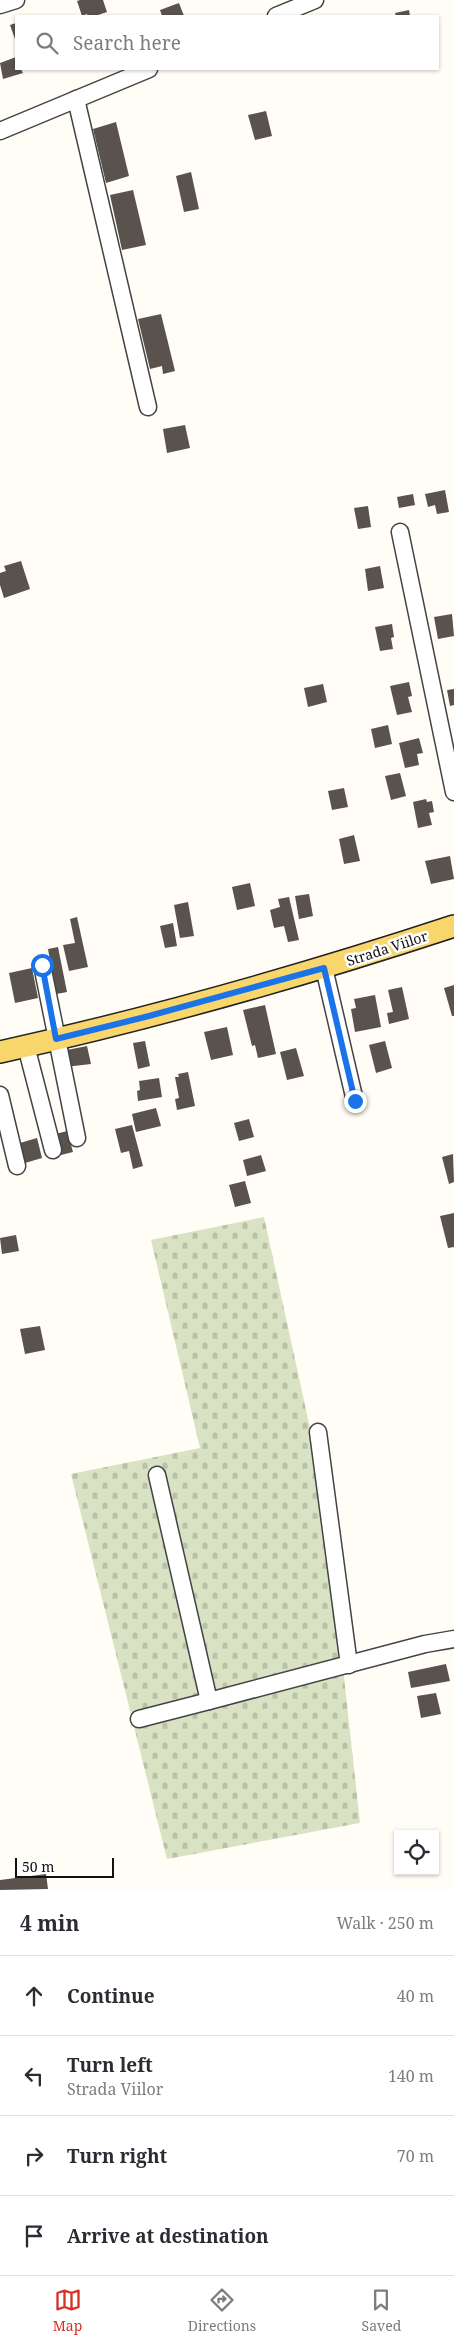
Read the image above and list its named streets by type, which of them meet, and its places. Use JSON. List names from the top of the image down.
{
  "streets": {
    "main road": ["Strada Viilor"]
  },
  "scale_bar": "50 m",
  "page": {
    "search": "Search here",
    "scale": "50 m",
    "heading": ["4 min", "Walk · 250 m"],
    "list": [
      ["Continue", "40 m"],
      ["Turn left", "Strada Viilor", "140 m"],
      ["Turn right", "70 m"],
      "Arrive at destination"
    ],
    "nav": ["Map", "Directions", "Saved"]
  }
}
